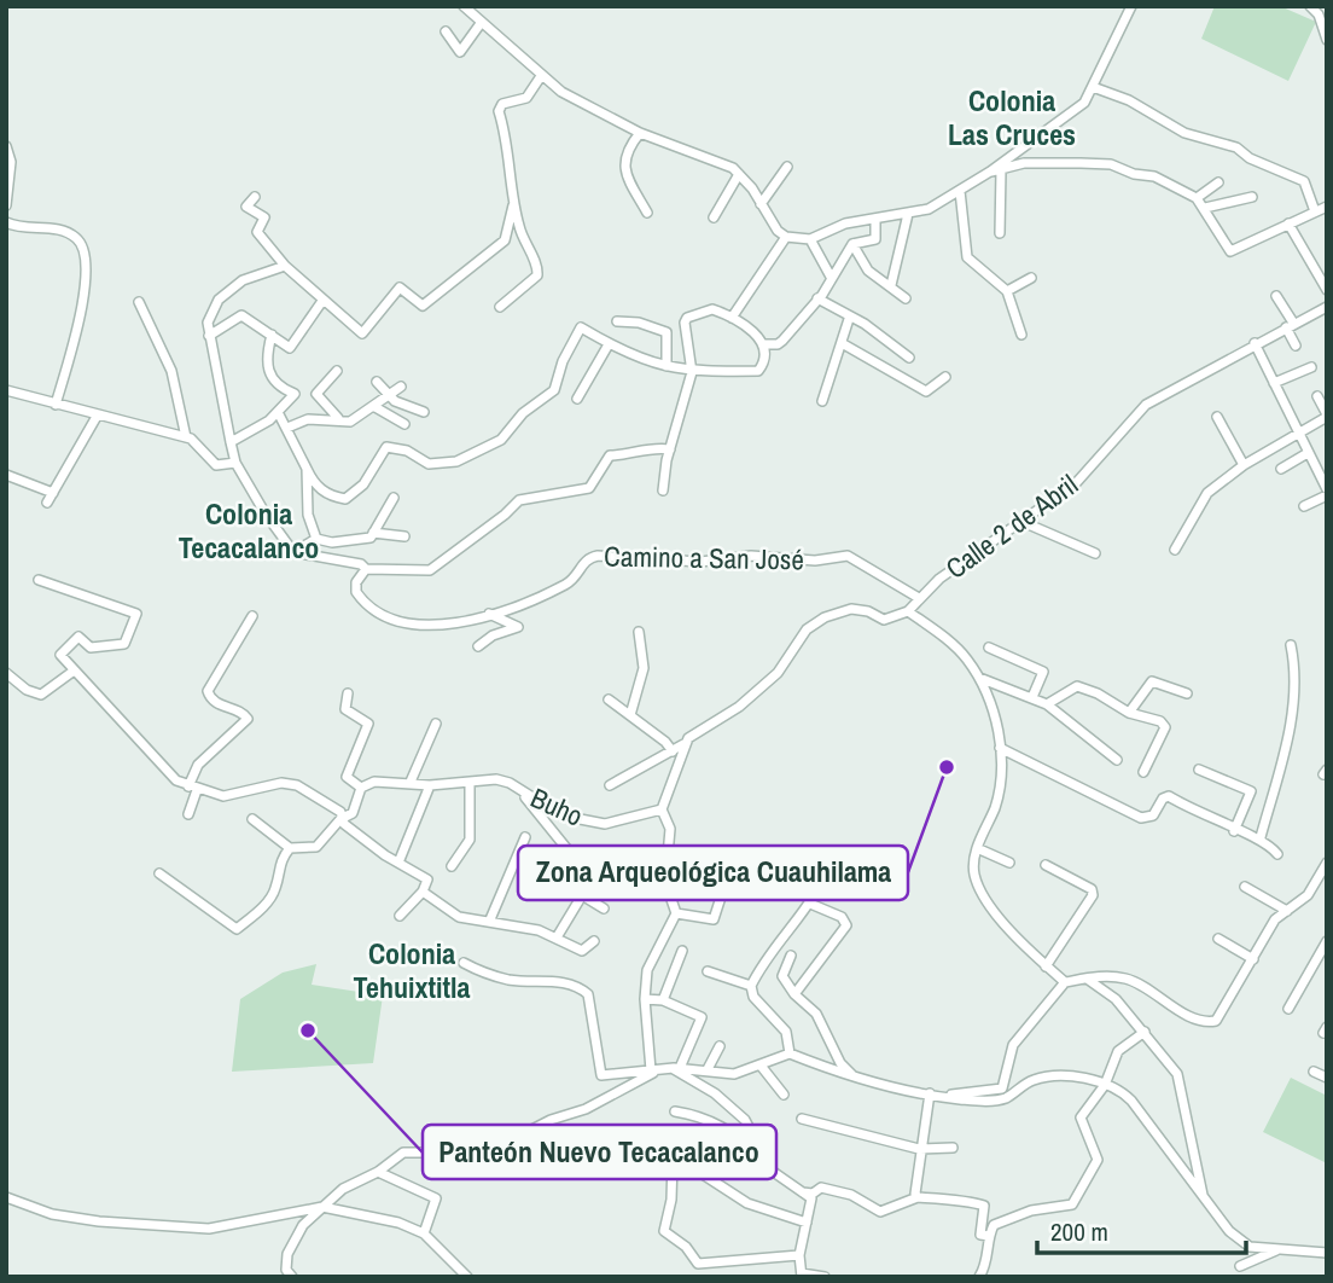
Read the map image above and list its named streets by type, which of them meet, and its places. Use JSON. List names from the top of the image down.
{
  "streets": {
    "street": ["Calle 2 de Abril", "Camino a San José", "Buho"]
  },
  "crossings": [
    ["Calle 2 de Abril", "Camino a San José"]
  ],
  "districts": ["Colonia Las Cruces", "Colonia Tecacalanco", "Colonia Tehuixtitla"],
  "places": ["Zona Arqueológica Cuauhilama", "Panteón Nuevo Tecacalanco"],
  "scale_bar": "200 m"
}
